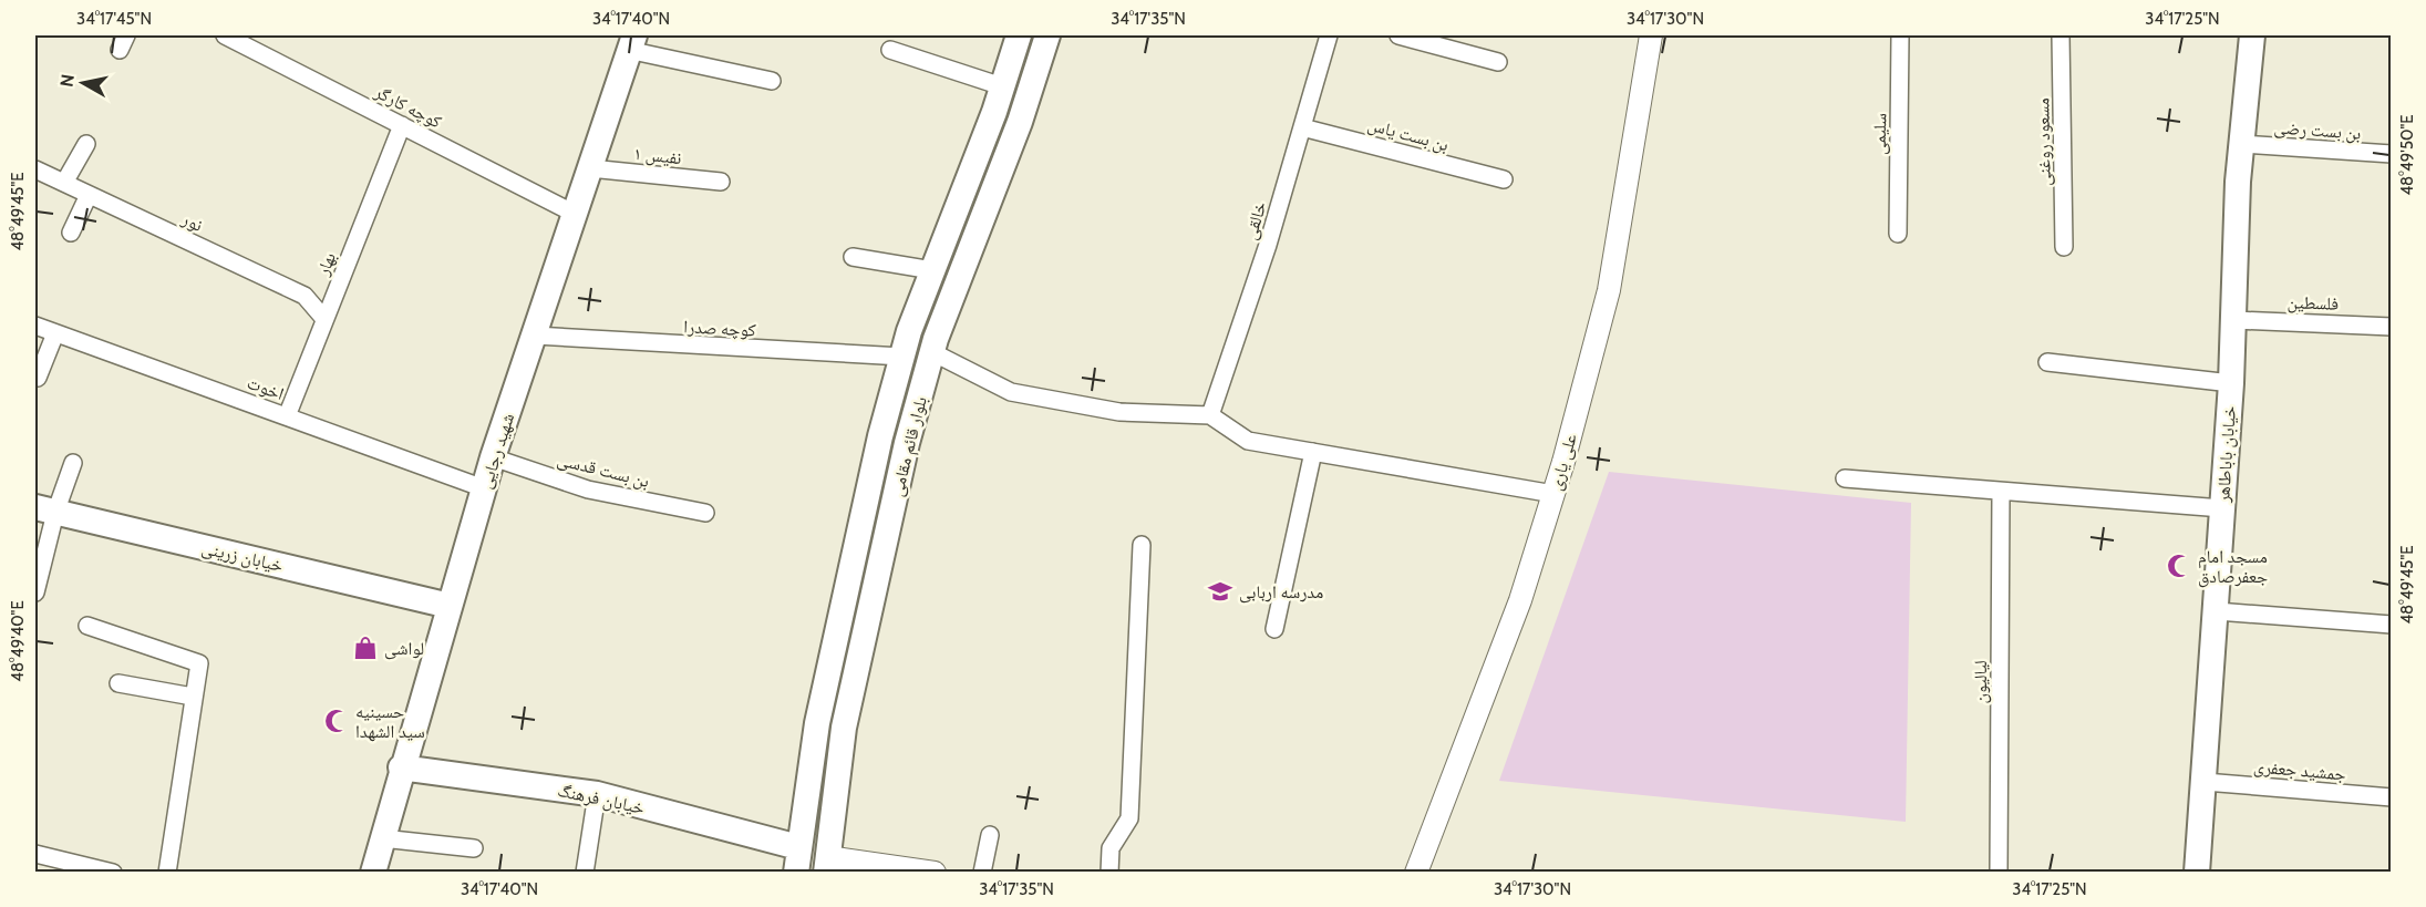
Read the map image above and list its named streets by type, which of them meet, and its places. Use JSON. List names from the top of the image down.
{
  "streets": {
    "main road": [
      "بلوار قائم مقامی",
      "شهید رجایی",
      "خیابان باباطاهر",
      "خیابان زرینی",
      "خیابان فرهنگ"
    ],
    "street": [
      "کوچه کارگر",
      "بن بست رضی",
      "بن بست یاس",
      "سلیمی",
      "مسعود روغنی",
      "نفیس ‍۱",
      "خالقی",
      "نور",
      "بهار",
      "فلسطین",
      "کوچه صدرا",
      "اخوت",
      "علی یاری",
      "بن بست قدسی",
      "لیالیون",
      "جمشید جعفری"
    ]
  },
  "crossings": [
    ["کوچه کارگر", "بهار"],
    ["کوچه کارگر", "شهید رجایی"],
    ["بن بست رضی", "خیابان باباطاهر"],
    ["بن بست یاس", "خالقی"],
    ["نفیس ‍۱", "شهید رجایی"],
    ["نور", "بهار"],
    ["بهار", "اخوت"],
    ["فلسطین", "خیابان باباطاهر"],
    ["کوچه صدرا", "بلوار قائم مقامی"],
    ["کوچه صدرا", "شهید رجایی"],
    ["اخوت", "شهید رجایی"],
    ["بلوار قائم مقامی", "خیابان فرهنگ"],
    ["شهید رجایی", "بن بست قدسی"],
    ["شهید رجایی", "خیابان زرینی"],
    ["شهید رجایی", "خیابان فرهنگ"],
    ["خیابان باباطاهر", "جمشید جعفری"]
  ],
  "places": {
    "mosque": ["مسجد امام جعفرصادق", "حسینیه سید الشهدا"],
    "school or university": ["مدرسه اربابی"],
    "shop": ["لواشی"]
  },
  "north": "left",
  "coordinates": [
    "34°17'45\"N",
    "34°17'40\"N",
    "34°17'35\"N",
    "34°17'30\"N",
    "34°17'25\"N",
    "48°49'50\"E",
    "48°49'45\"E",
    "48°49'40\"E"
  ]
}
